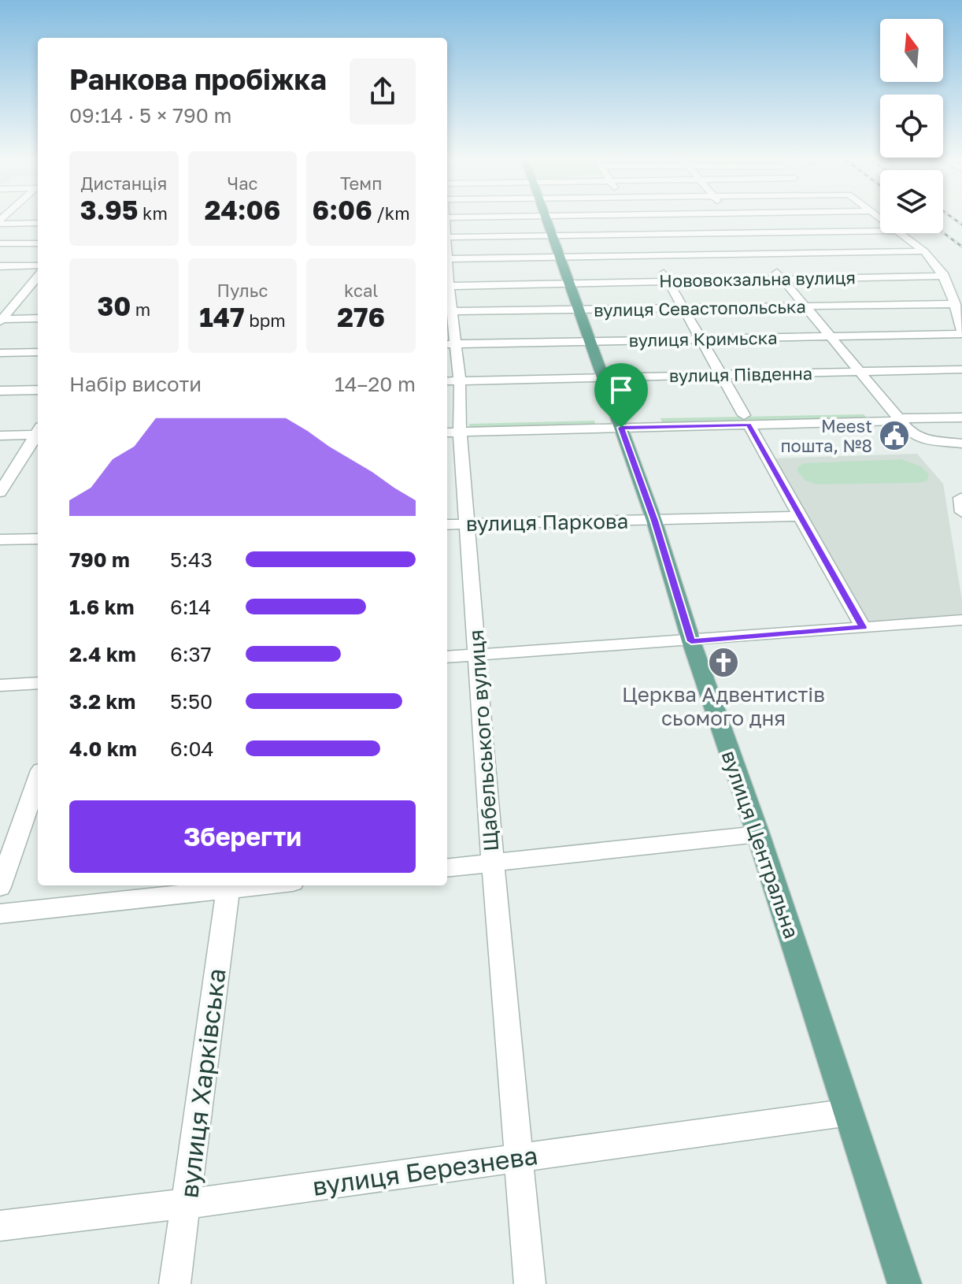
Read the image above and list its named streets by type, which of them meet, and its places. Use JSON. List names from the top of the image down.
{
  "streets": {
    "main road": ["вулиця Центральна"],
    "street": [
      "Нововокзальна вулиця",
      "вулиця Севастопольська",
      "вулиця Кримьска",
      "вулиця Південна",
      "вулиця Паркова",
      "Щабельського вулиця",
      "вулиця Харківська",
      "вулиця Березнева"
    ]
  },
  "crossings": [
    ["Нововокзальна вулиця", "Щабельського вулиця"],
    ["Нововокзальна вулиця", "вулиця Центральна"],
    ["вулиця Севастопольська", "Щабельського вулиця"],
    ["вулиця Севастопольська", "вулиця Центральна"],
    ["вулиця Кримьска", "Щабельського вулиця"],
    ["вулиця Кримьска", "вулиця Центральна"],
    ["вулиця Південна", "Щабельського вулиця"],
    ["вулиця Південна", "вулиця Центральна"],
    ["вулиця Паркова", "Щабельського вулиця"],
    ["вулиця Паркова", "вулиця Центральна"],
    ["Щабельського вулиця", "вулиця Березнева"],
    ["вулиця Центральна", "вулиця Березнева"],
    ["вулиця Харківська", "вулиця Березнева"]
  ],
  "places": {
    "public building": ["Meest пошта, №8"],
    "church": ["Церква Адвентистів сьомого дня"]
  },
  "north": "top",
  "page": {
    "heading": ["Ранкова пробіжка", "09:14 · 5 × 790 m"],
    "stats": [
      ["Дистанція", "3.95 km"],
      ["Час", "24:06"],
      ["Темп", "6:06 /km"],
      ["30 m"],
      ["Пульс", "147 bpm"],
      ["kcal", "276"]
    ],
    "chart": ["Набір висоти", "14–20 m"],
    "list": [
      {
        "name": "790 m",
        "note": "5:43"
      },
      {
        "name": "1.6 km",
        "note": "6:14"
      },
      {
        "name": "2.4 km",
        "note": "6:37"
      },
      {
        "name": "3.2 km",
        "note": "5:50"
      },
      {
        "name": "4.0 km",
        "note": "6:04"
      }
    ],
    "buttons": "Зберегти"
  }
}
